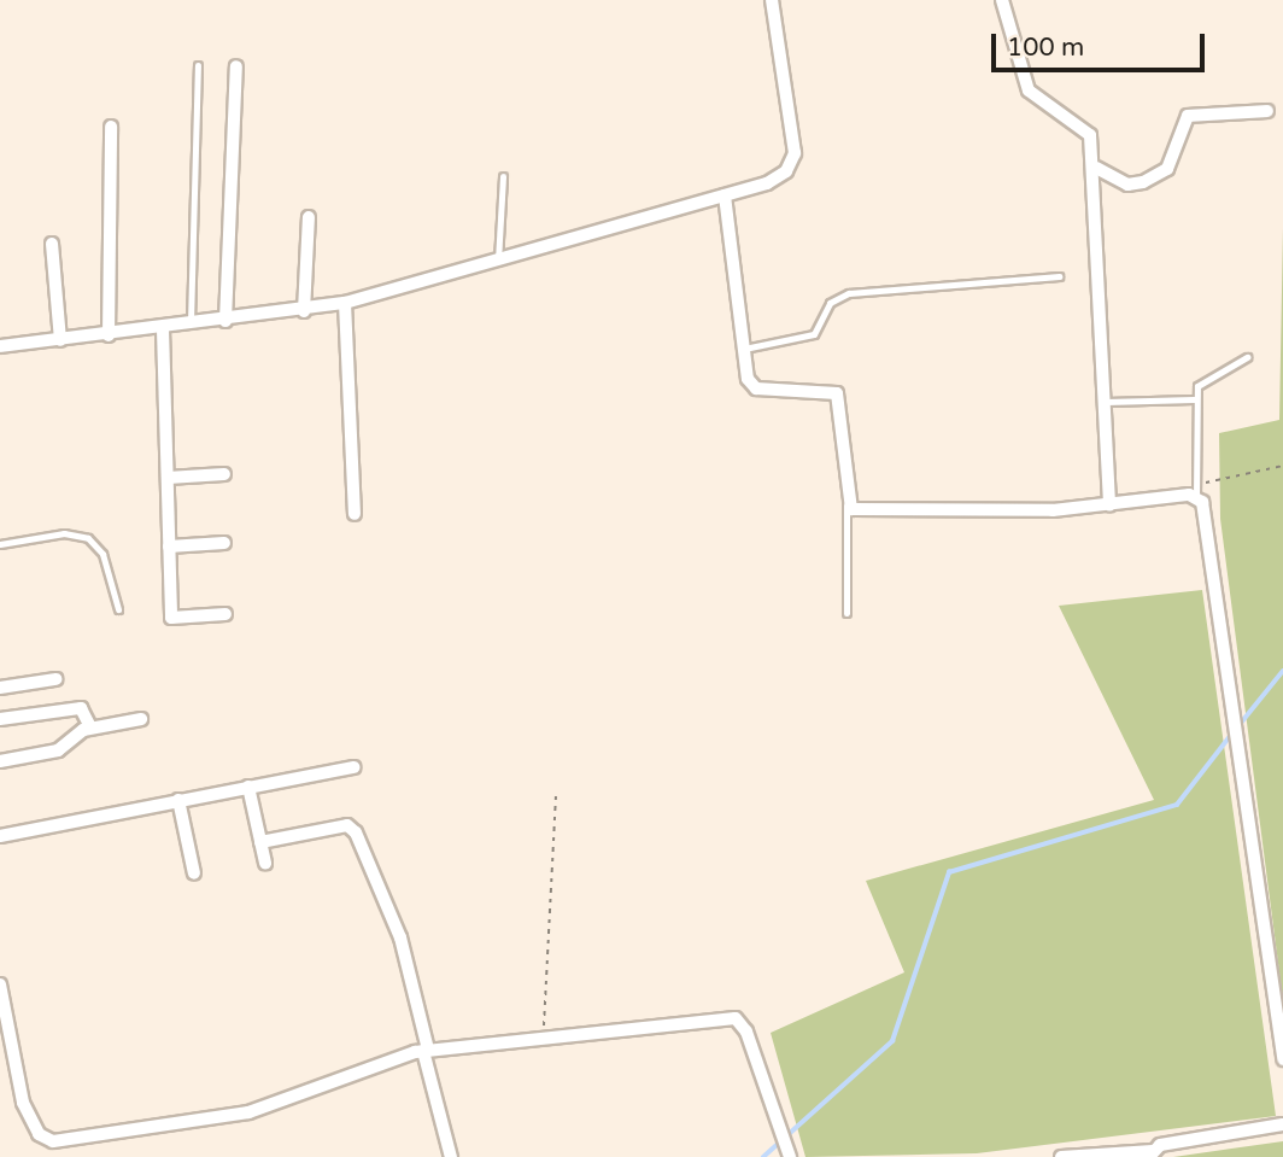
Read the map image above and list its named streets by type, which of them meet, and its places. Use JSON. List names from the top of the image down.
{
  "scale_bar": "100 m"
}
